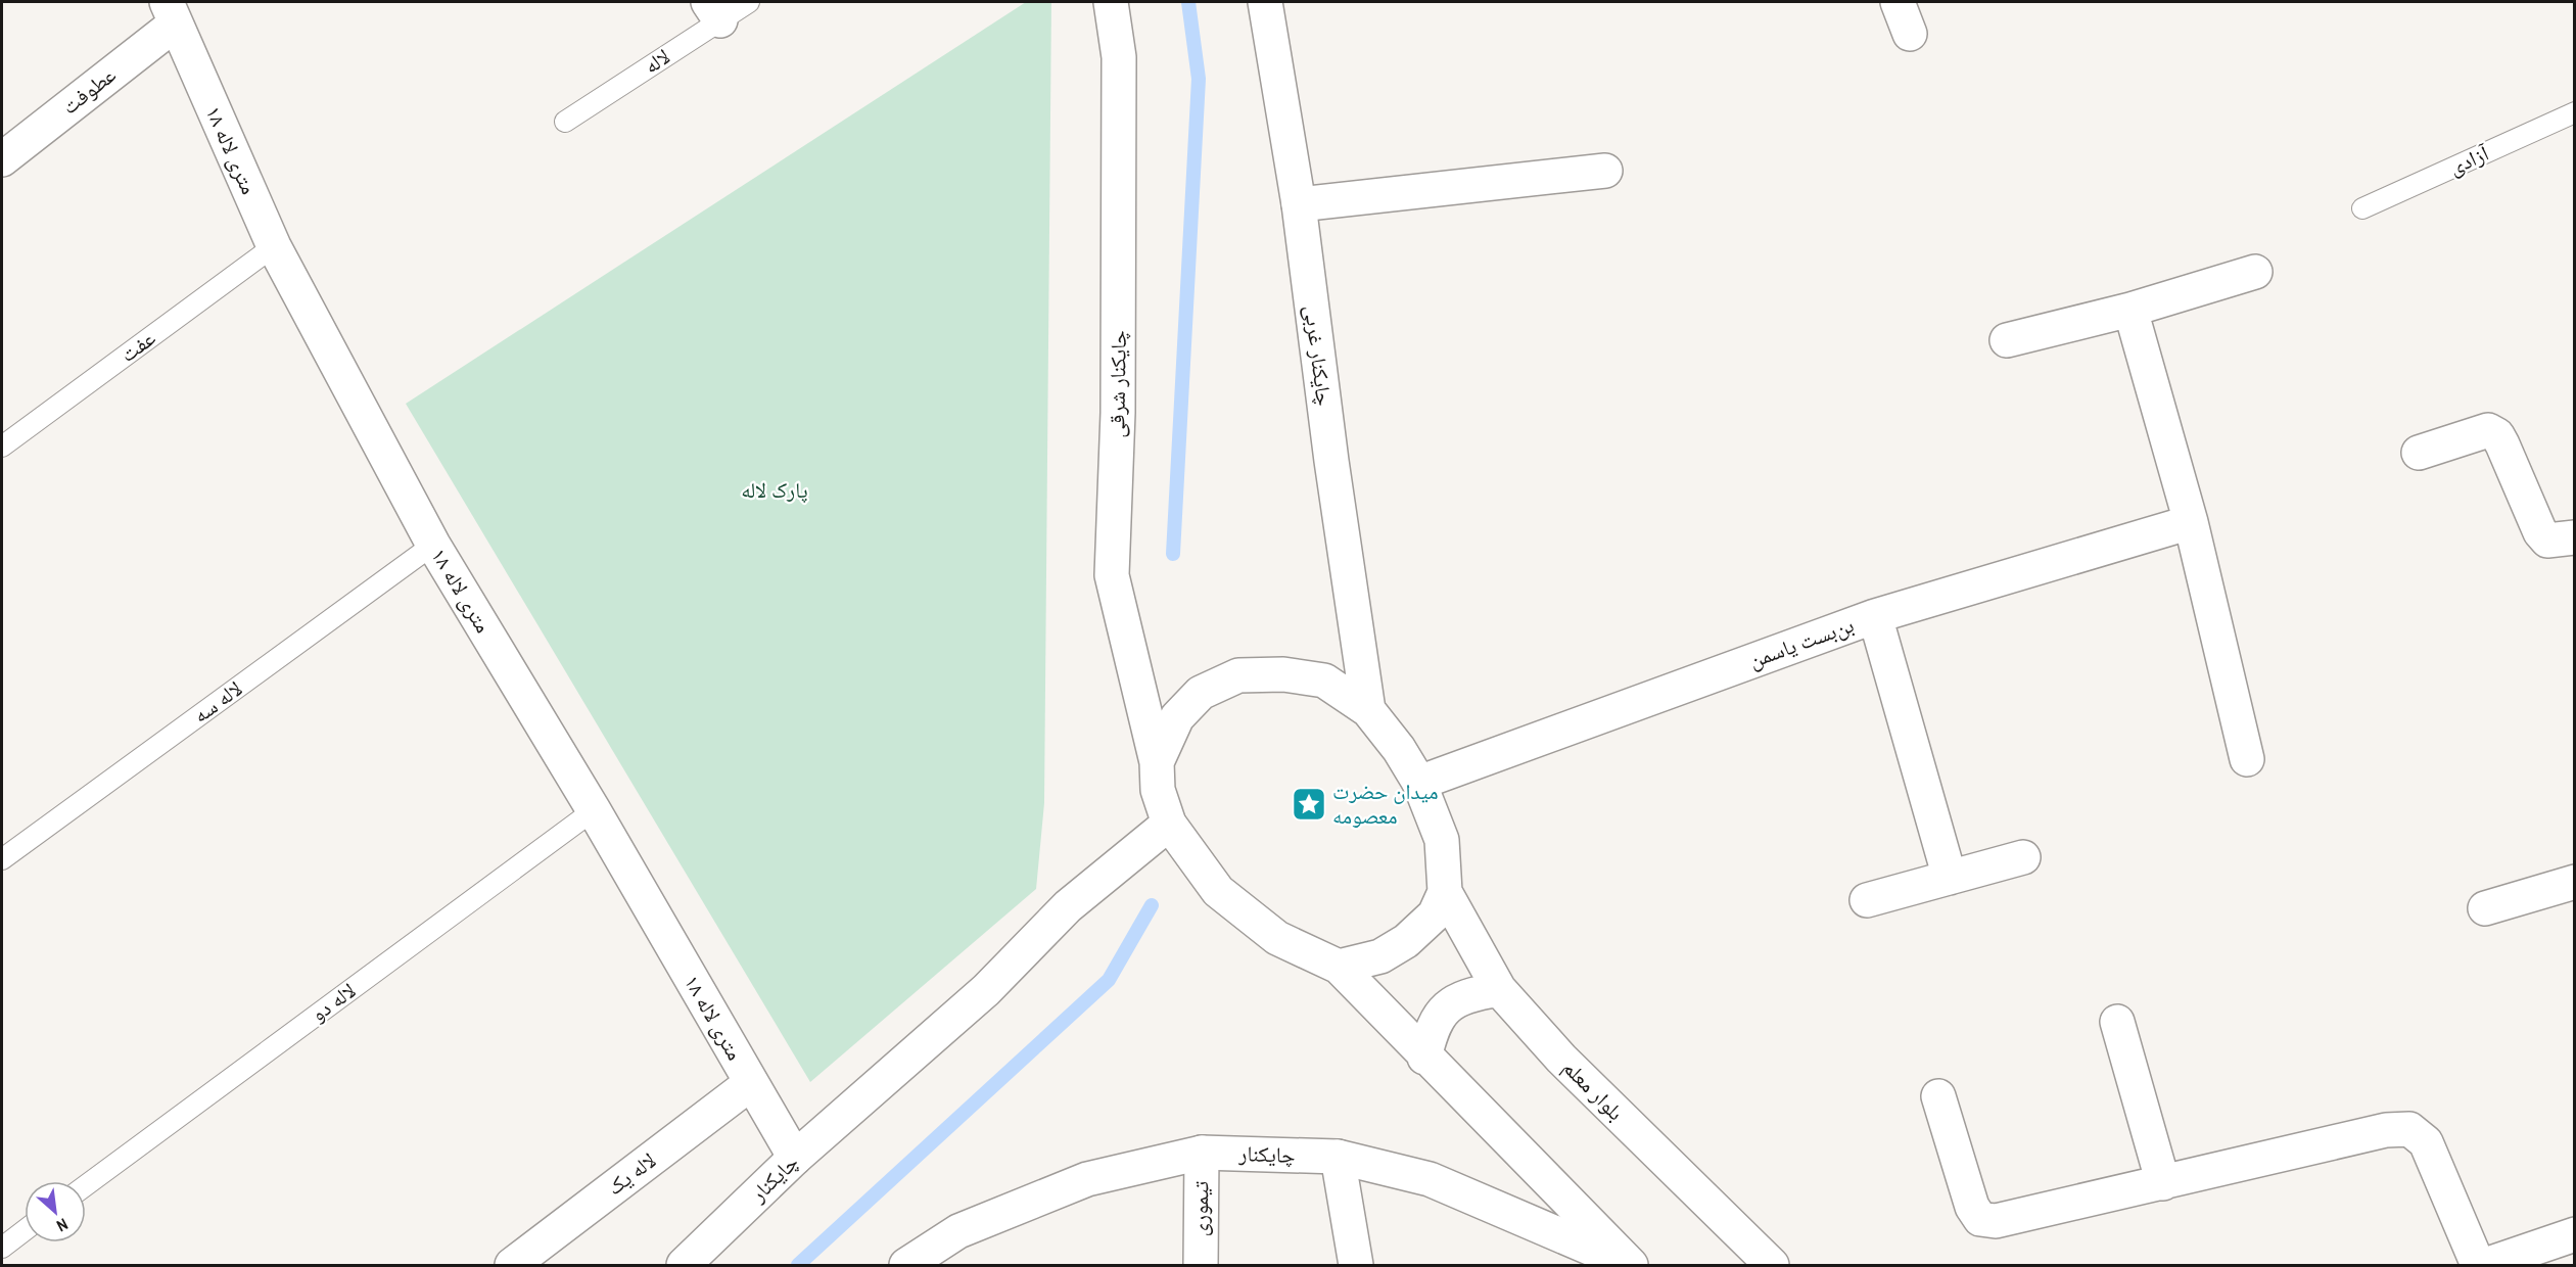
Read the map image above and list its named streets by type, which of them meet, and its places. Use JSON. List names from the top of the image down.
{
  "streets": {
    "street": [
      "عطوفت",
      "۱۸ متری لاله",
      "چایکنار غربی",
      "چایکنار شرقی",
      "بن‌بست یاسمن",
      "بلوار معلم",
      "چایکنار",
      "لاله یک",
      "تیموری"
    ],
    "lane": [
      "لاله",
      "آزادی",
      "عفت",
      "لاله سه",
      "لاله دو"
    ]
  },
  "crossings": [
    ["عطوفت", "۱۸ متری لاله"],
    ["۱۸ متری لاله", "عفت"],
    ["۱۸ متری لاله", "لاله سه"],
    ["۱۸ متری لاله", "لاله دو"],
    ["۱۸ متری لاله", "چایکنار"],
    ["۱۸ متری لاله", "لاله یک"],
    ["چایکنار", "تیموری"]
  ],
  "parks": ["پارک لاله"],
  "places": {
    "place": ["میدان حضرت معصومه"]
  },
  "north": "bottom right"
}
